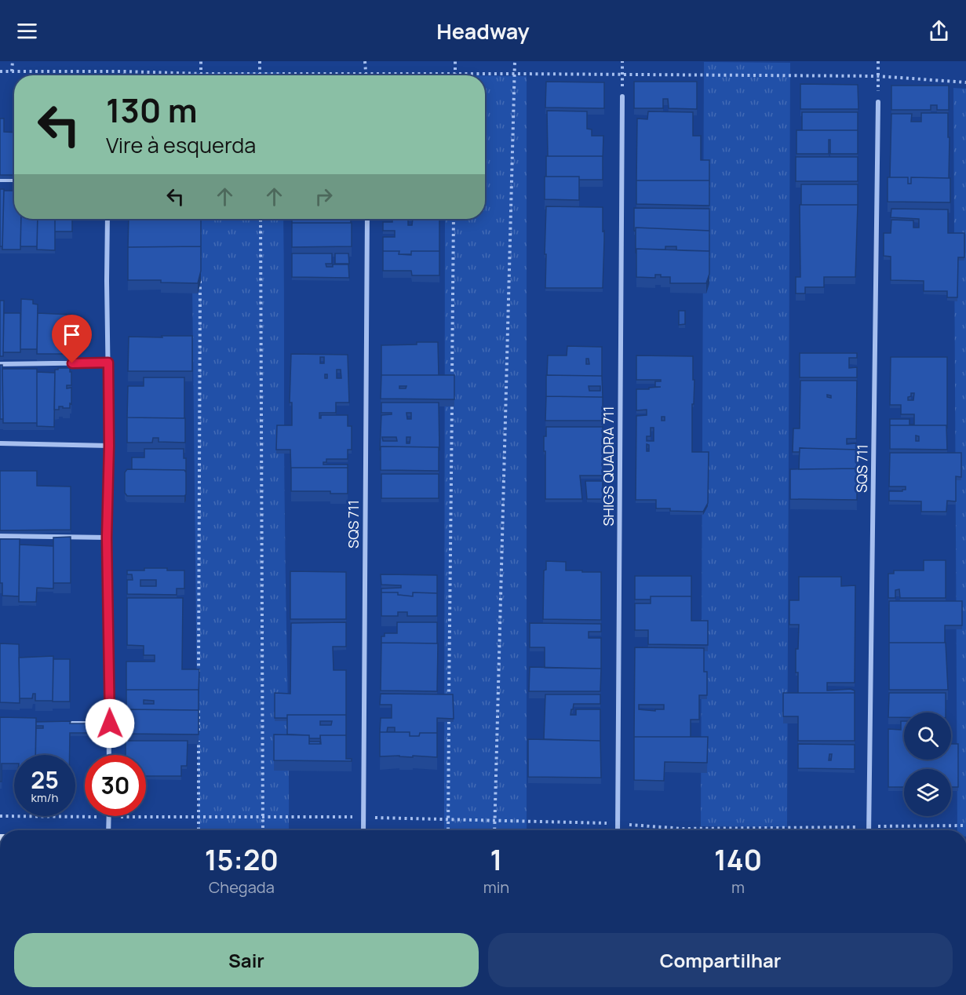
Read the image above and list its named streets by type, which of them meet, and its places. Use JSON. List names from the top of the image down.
{
  "streets": {
    "street": ["SHIGS QUADRA 711", "SQS 711"]
  },
  "page": {
    "header": "Headway",
    "turn": ["130 m", "Vire à esquerda"],
    "speed": "25 km/h",
    "limit": "30",
    "eta": [
      "15:20",
      "Chegada",
      "1",
      "min",
      "140",
      "m"
    ],
    "buttons": ["Sair", "Compartilhar"]
  }
}
